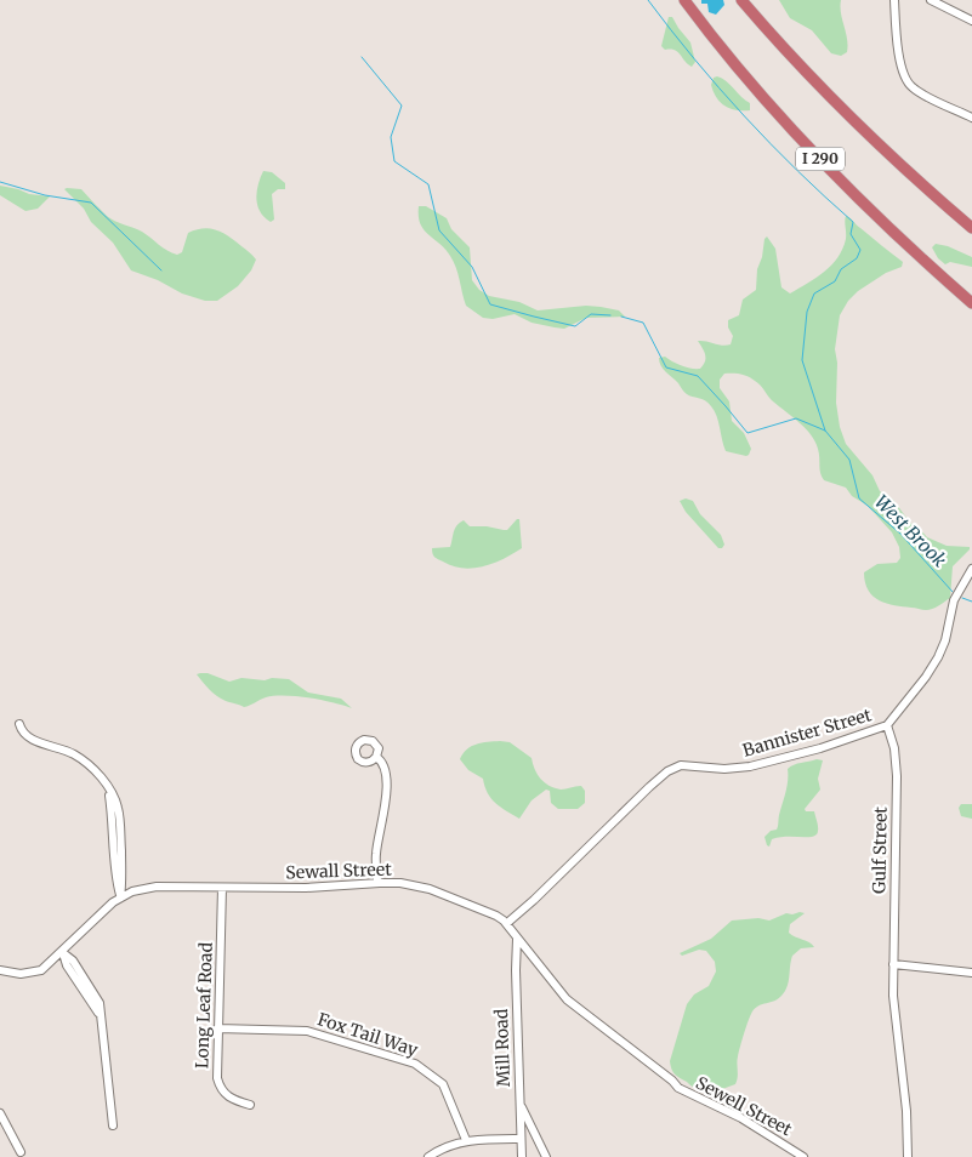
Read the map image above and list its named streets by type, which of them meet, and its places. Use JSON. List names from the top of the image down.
{
  "streets": {
    "highway": ["I 290"],
    "street": [
      "Bannister Street",
      "Gulf Street",
      "Sewall Street",
      "Long Leaf Road",
      "Fox Tail Way",
      "Mill Road",
      "Sewell Street"
    ]
  },
  "crossings": [
    ["Bannister Street", "Gulf Street"],
    ["Bannister Street", "Sewall Street"],
    ["Sewall Street", "Long Leaf Road"],
    ["Long Leaf Road", "Fox Tail Way"],
    ["Mill Road", "Sewell Street"]
  ],
  "water": ["West Brook"]
}
